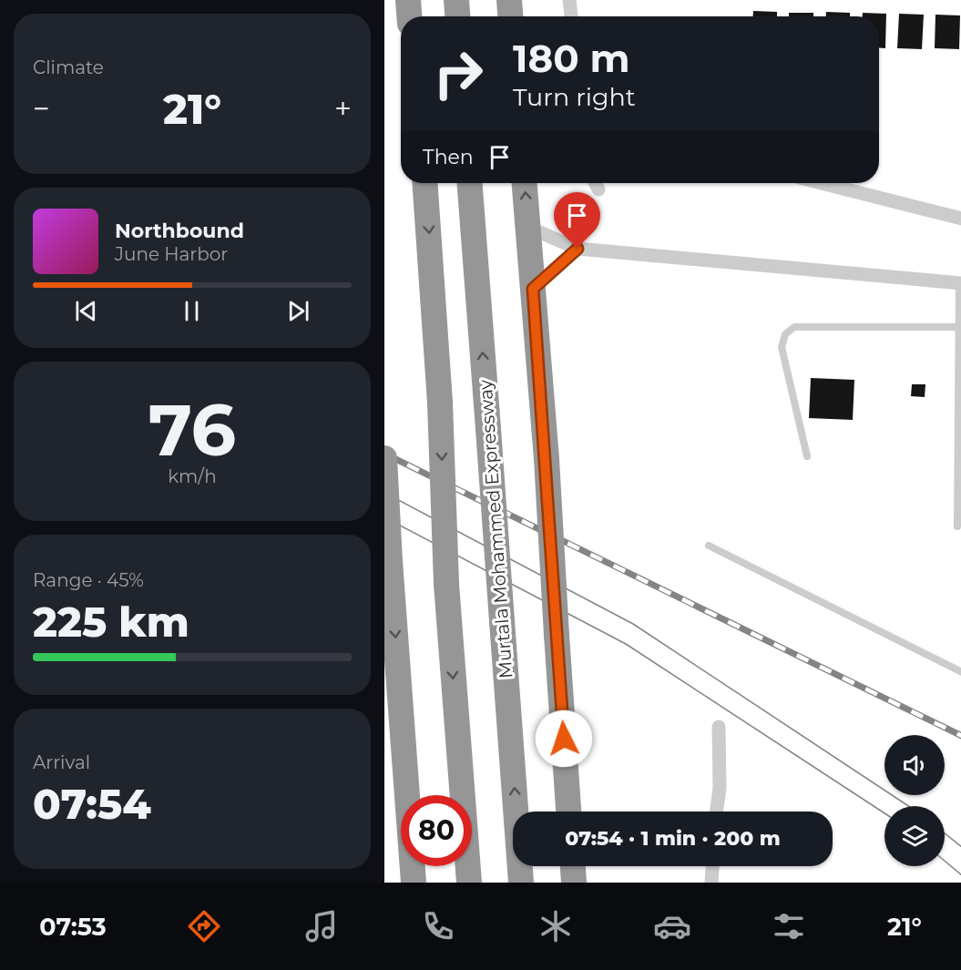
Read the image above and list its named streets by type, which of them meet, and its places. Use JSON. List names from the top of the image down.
{
  "streets": {
    "highway": ["Murtala Mohammed Expressway"]
  },
  "page": {
    "tile": [
      "Climate",
      ["76", "km/h"],
      ["Range · 45%", "225 km"],
      ["Arrival", "07:54"]
    ],
    "turn": ["180 m", "Turn right"],
    "heat": ["−", "21°", "+"],
    "then": "Then",
    "song": ["Northbound", "June Harbor"],
    "limit": "80",
    "trip": "07:54 · 1 min · 200 m",
    "tabs": ["07:53", "21°"]
  }
}
